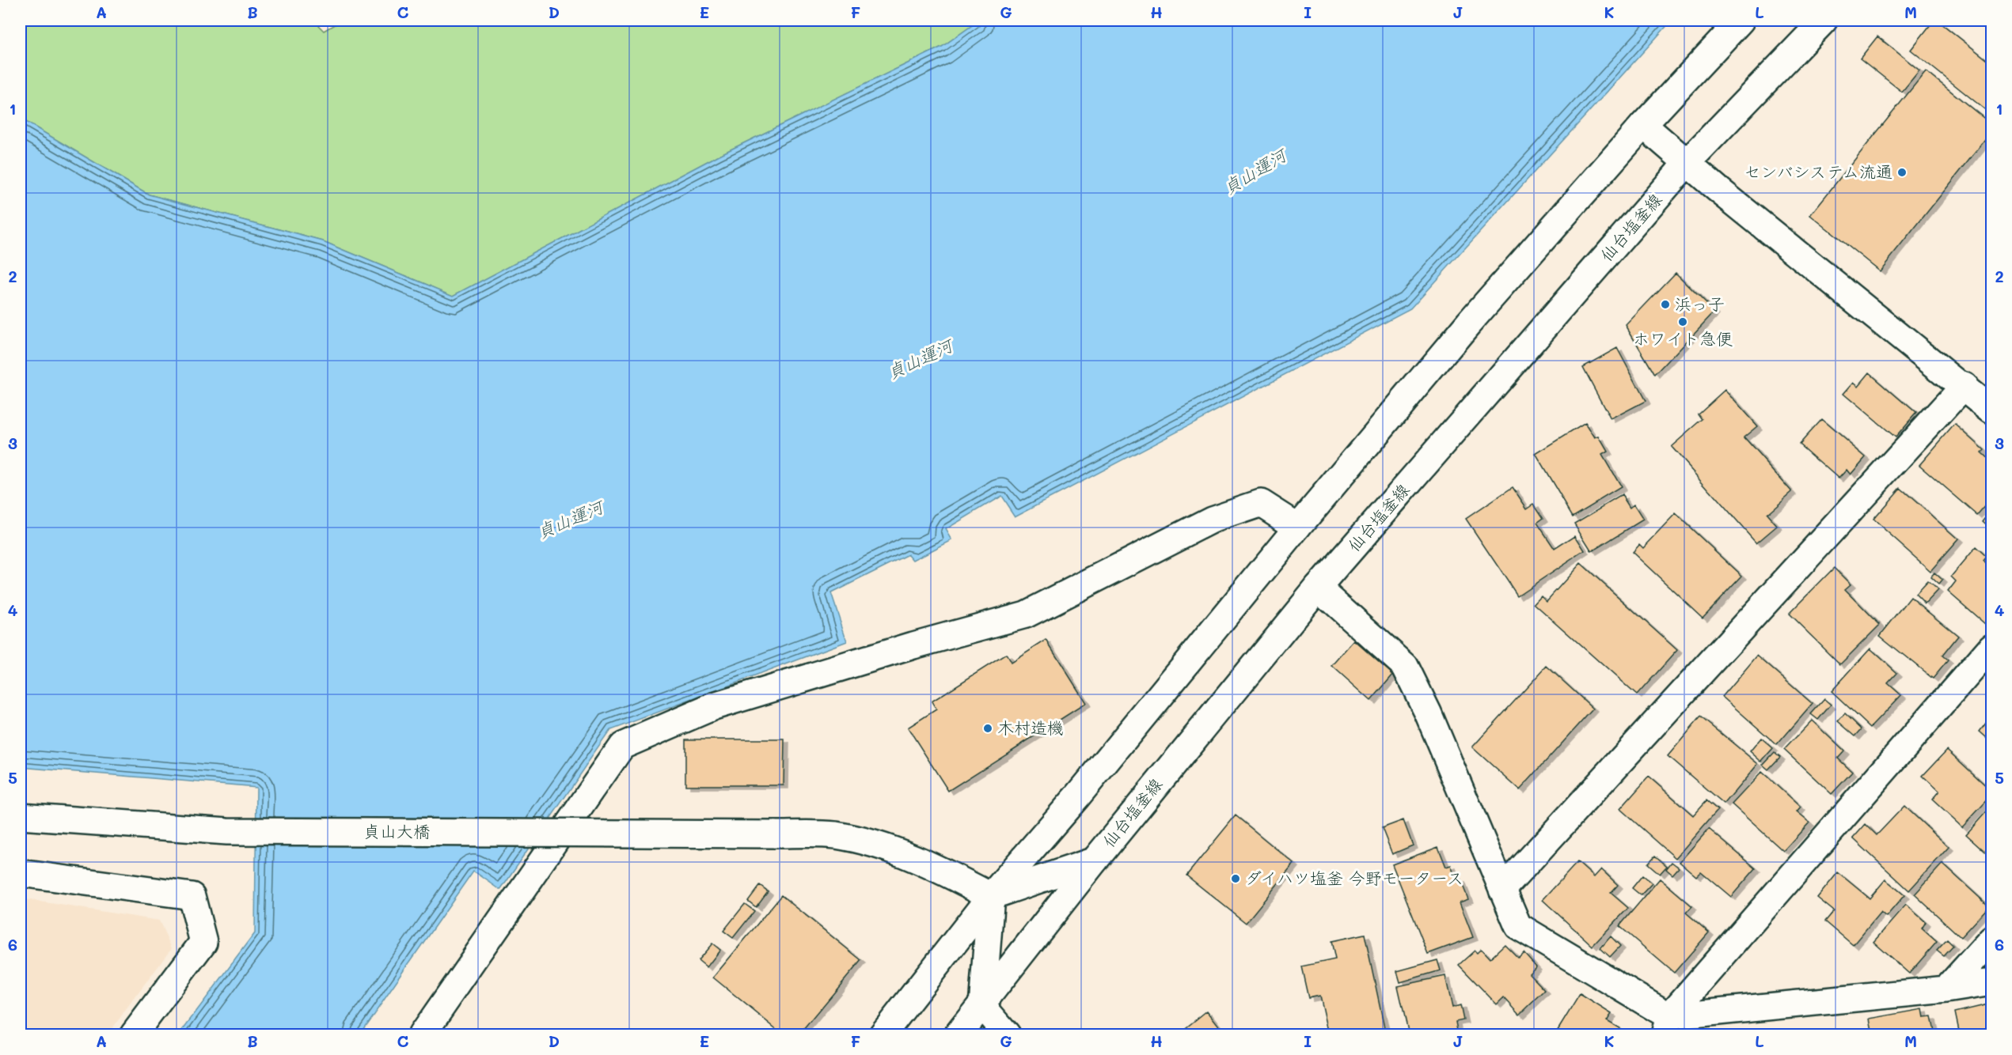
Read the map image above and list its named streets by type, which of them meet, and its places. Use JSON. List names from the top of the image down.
{
  "streets": {
    "street": ["仙台塩釜線", "貞山大橋"]
  },
  "water": ["貞山運河"],
  "places": [
    "センバシステム流通",
    "浜っ子",
    "ホワイト急便",
    "木村造機",
    "ダイハツ塩釜 今野モータース"
  ],
  "grid": {
    "columns": [
      "A",
      "B",
      "C",
      "D",
      "E",
      "F",
      "G",
      "H",
      "I",
      "J",
      "K",
      "L",
      "M"
    ],
    "rows": [
      "1",
      "2",
      "3",
      "4",
      "5",
      "6"
    ]
  }
}
